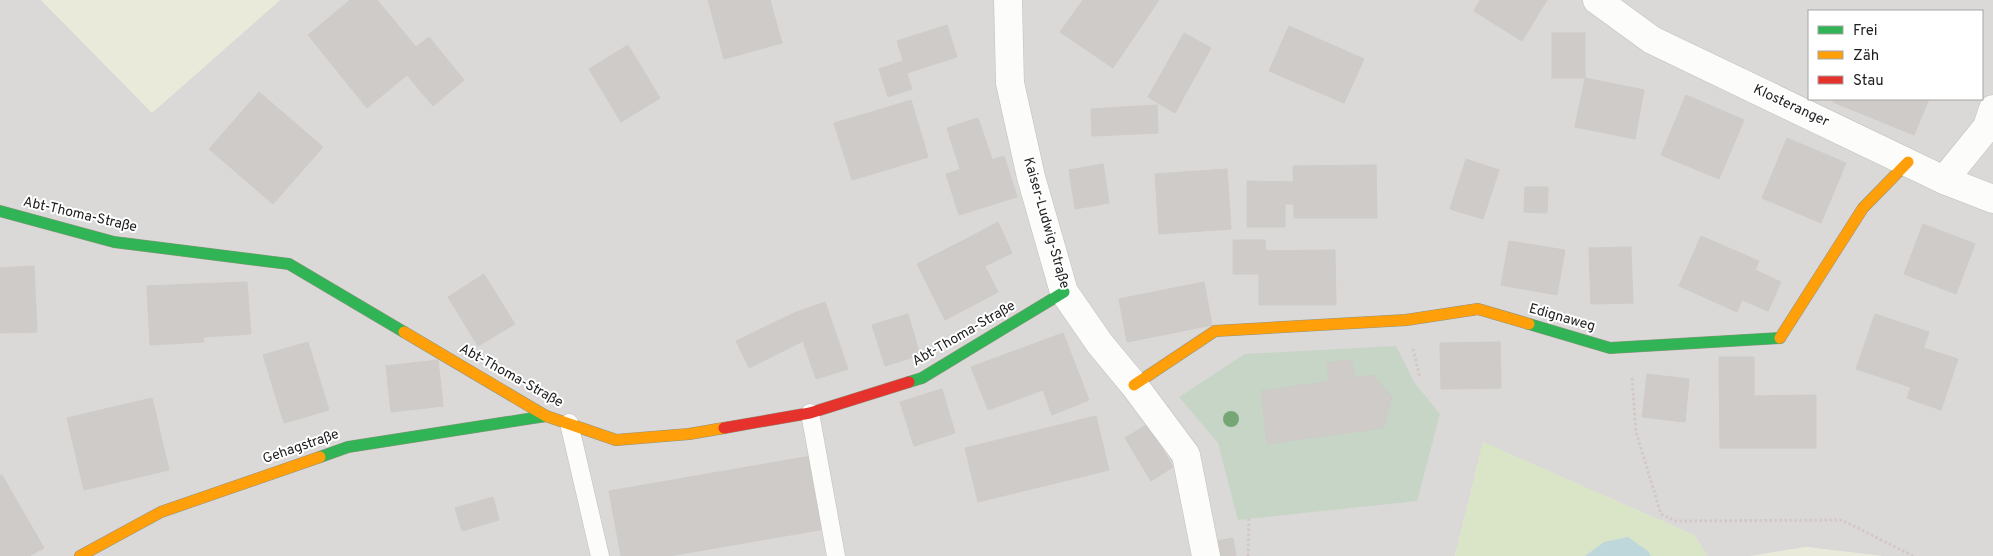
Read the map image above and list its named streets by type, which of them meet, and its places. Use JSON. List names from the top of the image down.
{
  "streets": {
    "street": [
      "Klosteranger",
      "Abt-Thoma-Straße",
      "Kaiser-Ludwig-Straße",
      "Edignaweg",
      "Gehagstraße"
    ]
  },
  "crossings": [
    ["Klosteranger", "Edignaweg"],
    ["Abt-Thoma-Straße", "Kaiser-Ludwig-Straße"],
    ["Abt-Thoma-Straße", "Gehagstraße"],
    ["Kaiser-Ludwig-Straße", "Edignaweg"]
  ],
  "legend": ["Frei", "Zäh", "Stau"]
}
